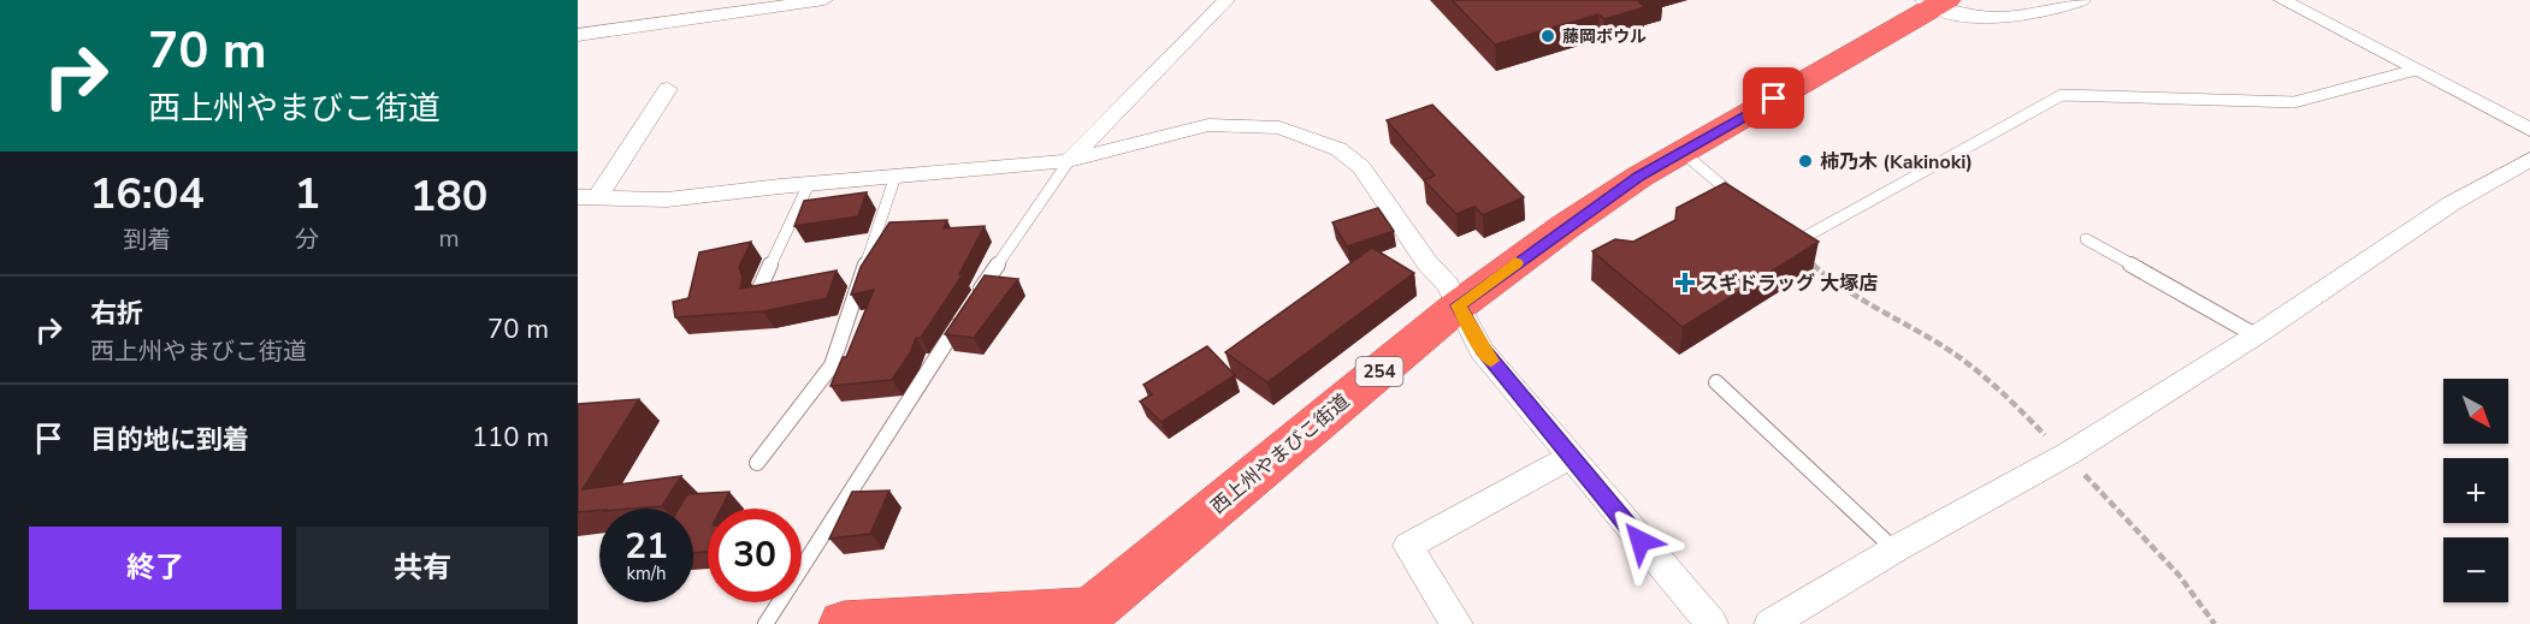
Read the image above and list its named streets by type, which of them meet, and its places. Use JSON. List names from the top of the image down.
{
  "streets": {
    "highway": ["254", "西上州やまびこ街道"]
  },
  "places": {
    "other": ["藤岡ボウル", "柿乃木 (Kakinoki)"],
    "health": ["スギドラッグ 大塚店"]
  },
  "north": "bottom right",
  "page": {
    "turn": ["70 m", "西上州やまびこ街道"],
    "eta": [
      "16:04",
      "到着",
      "1",
      "分",
      "180",
      "m"
    ],
    "list": [
      {
        "name": "右折",
        "note": "西上州やまびこ街道",
        "value": "70 m"
      },
      {
        "name": "目的地に到着",
        "value": "110 m"
      }
    ],
    "map_buttons": ["+", "−"],
    "speed": "21 km/h",
    "limit": "30",
    "buttons": ["終了", "共有"]
  }
}
